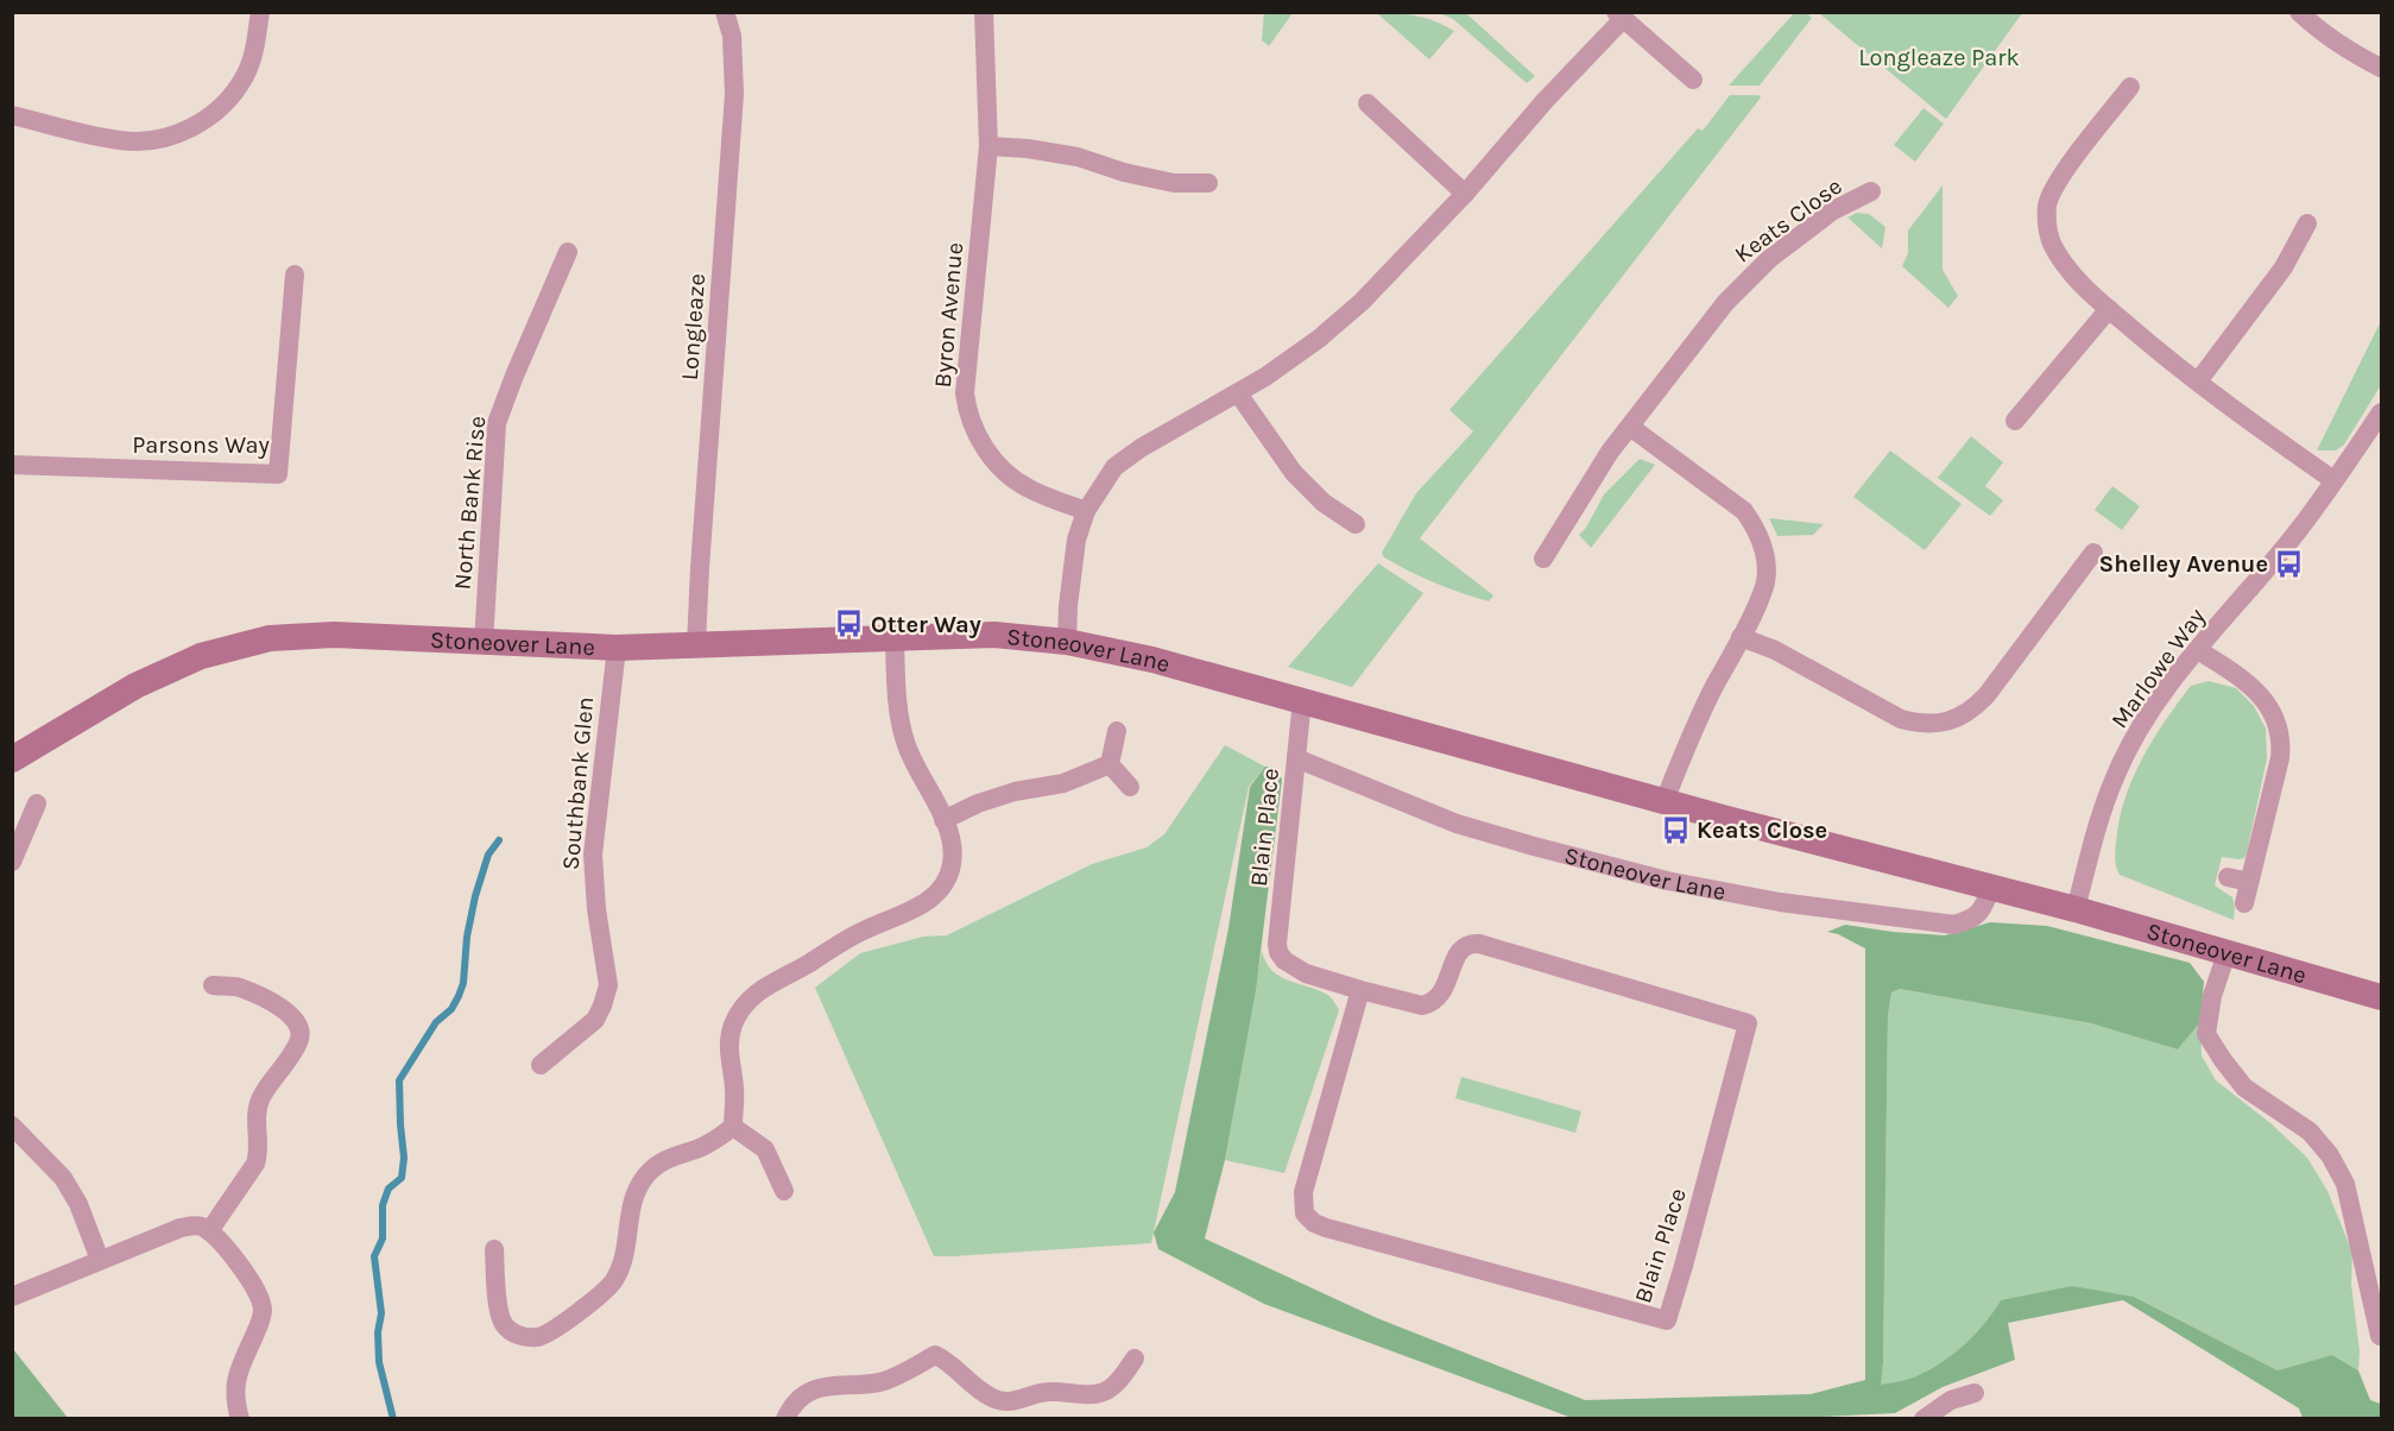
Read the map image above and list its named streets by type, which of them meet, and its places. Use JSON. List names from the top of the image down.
{
  "streets": {
    "street": [
      "Keats Close",
      "Byron Avenue",
      "Longleaze",
      "Parsons Way",
      "North Bank Rise",
      "Stoneover Lane",
      "Marlowe Way",
      "Southbank Glen",
      "Blain Place"
    ]
  },
  "crossings": [
    ["Longleaze", "Stoneover Lane"],
    ["North Bank Rise", "Stoneover Lane"],
    ["Stoneover Lane", "Marlowe Way"],
    ["Stoneover Lane", "Southbank Glen"],
    ["Stoneover Lane", "Blain Place"]
  ],
  "parks": ["Longleaze Park"],
  "places": {
    "bus stop": ["Shelley Avenue", "Otter Way", "Keats Close"]
  }
}
